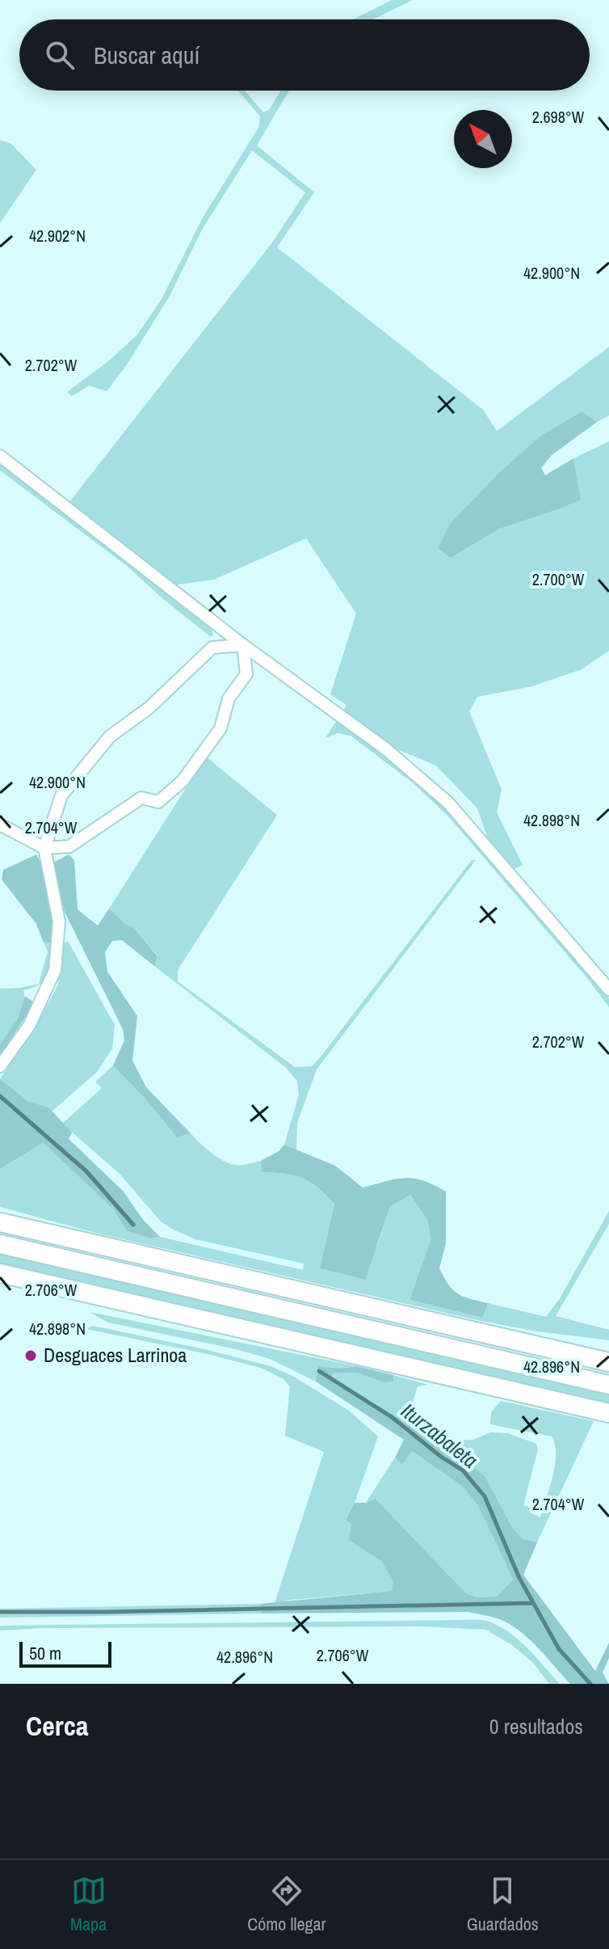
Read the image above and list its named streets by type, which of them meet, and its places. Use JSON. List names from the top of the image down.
{
  "water": ["Iturzabaleta"],
  "places": ["Desguaces Larrinoa"],
  "scale_bar": "50 m",
  "north": "top left",
  "page": {
    "search": "Buscar aquí",
    "scale": "50 m",
    "heading": ["Cerca", "0 resultados"],
    "nav": ["Mapa", "Cómo llegar", "Guardados"]
  },
  "coordinates": [
    "2.698°W",
    "42.902°N",
    "42.900°N",
    "2.702°W",
    "2.700°W",
    "42.898°N",
    "2.704°W",
    "2.706°W",
    "42.896°N"
  ]
}
